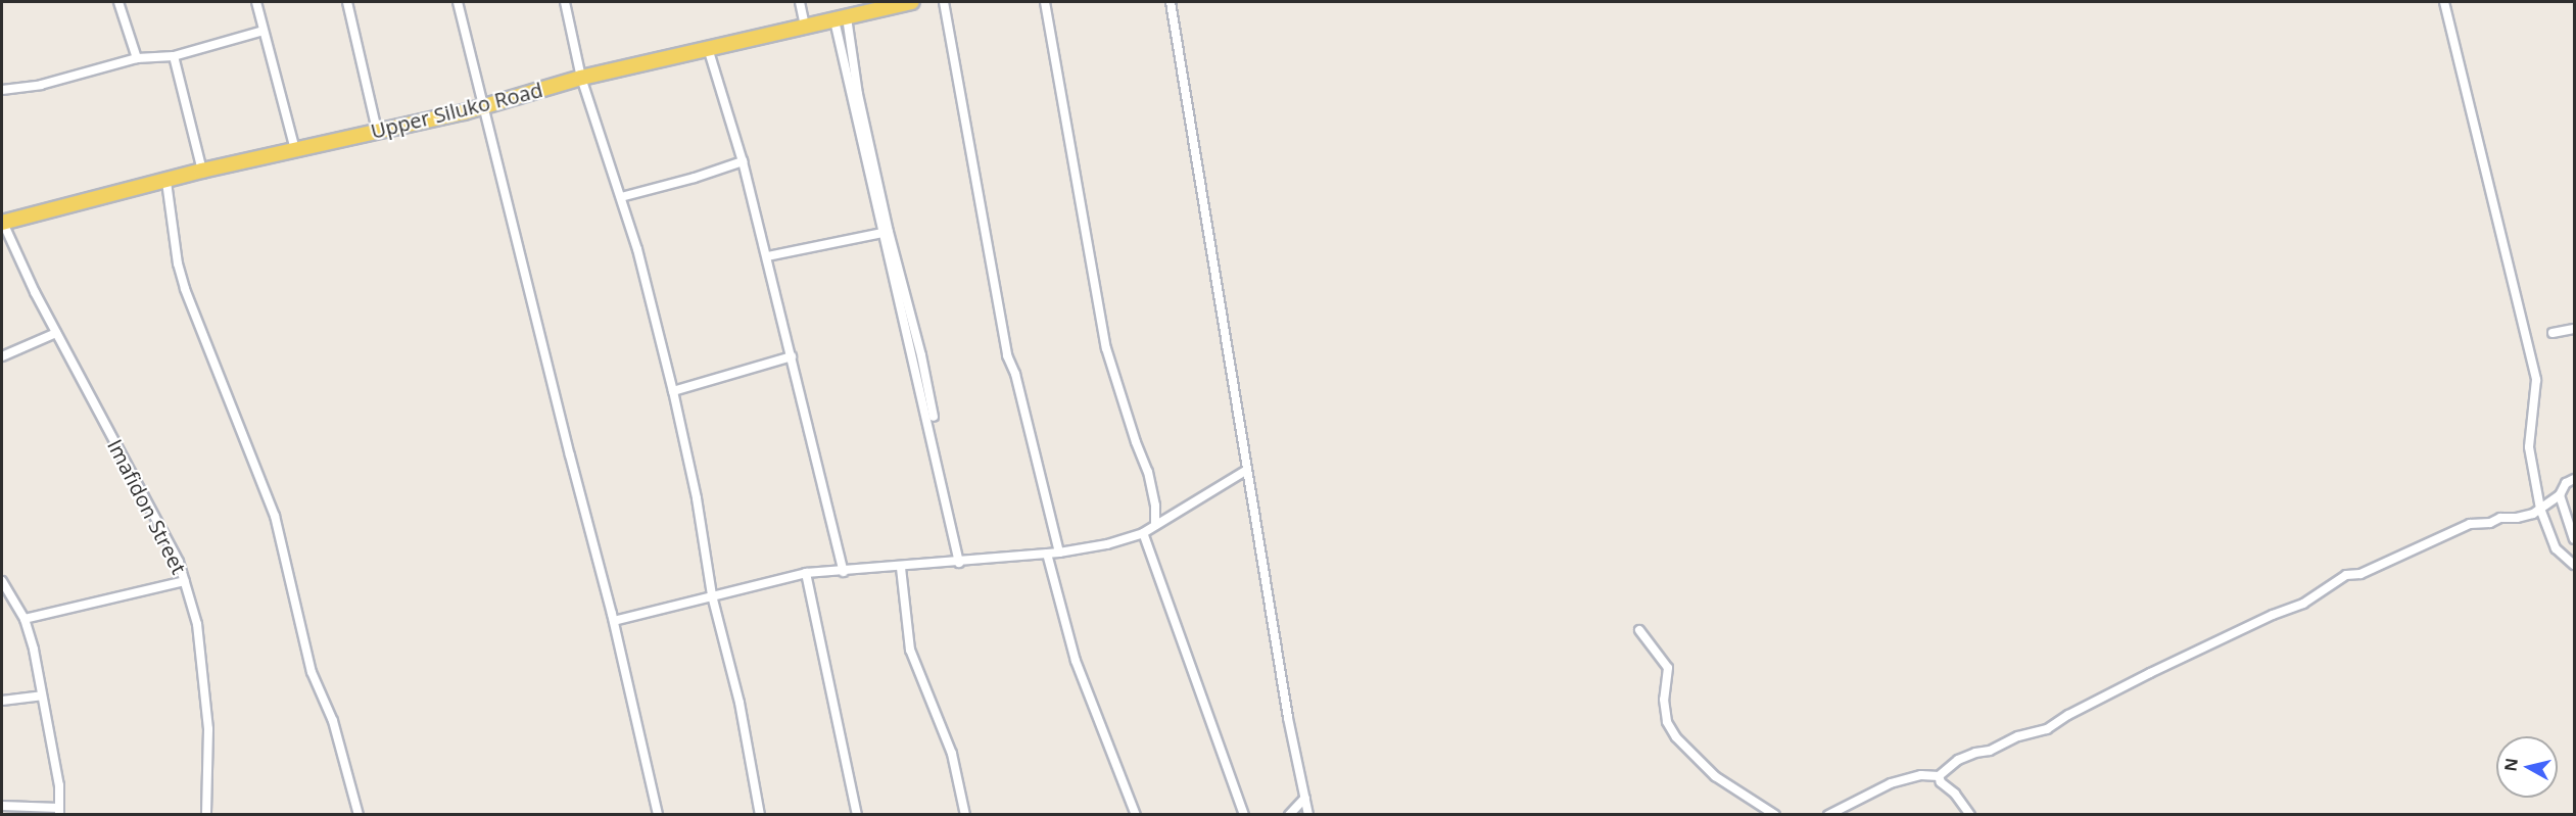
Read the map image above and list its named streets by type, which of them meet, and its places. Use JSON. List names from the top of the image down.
{
  "streets": {
    "main road": ["Upper Siluko Road"],
    "street": ["Imafidon Street"]
  },
  "crossings": [
    ["Upper Siluko Road", "Imafidon Street"]
  ],
  "north": "left"
}
